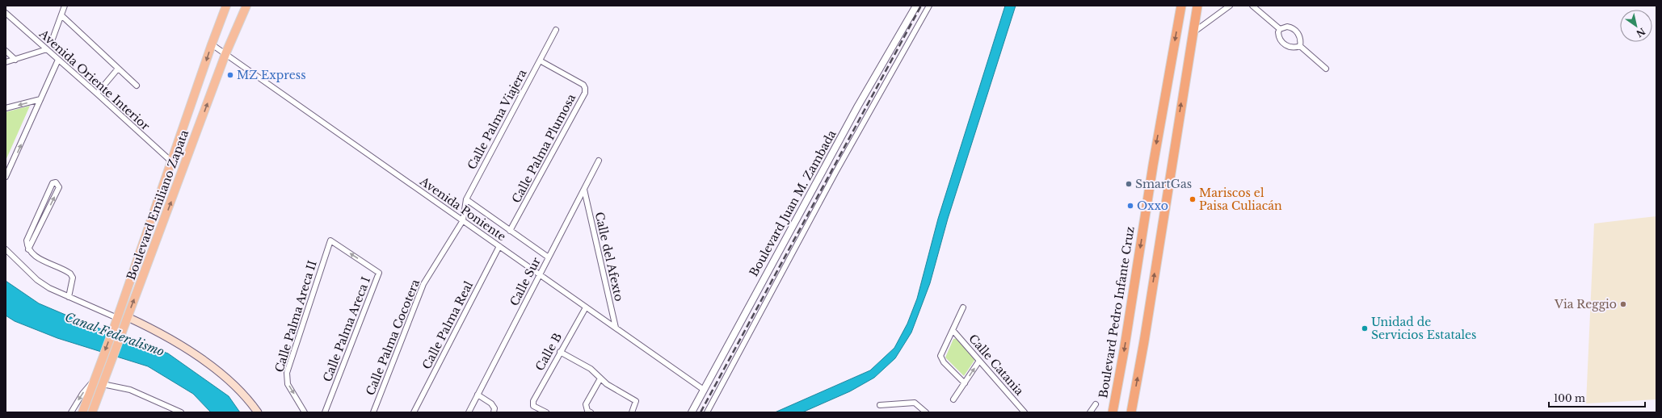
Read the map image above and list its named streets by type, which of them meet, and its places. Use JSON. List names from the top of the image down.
{
  "streets": {
    "highway": ["Boulevard Pedro Infante Cruz"],
    "main road": ["Boulevard Emiliano Zapata"],
    "street": [
      "Avenida Oriente Interior",
      "Calle Palma Viajera",
      "Calle Palma Plumosa",
      "Boulevard Juan M. Zambada",
      "Avenida Poniente",
      "Calle del Afexto",
      "Calle Sur",
      "Calle Palma Areca II",
      "Calle Palma Real",
      "Calle Palma Areca I",
      "Calle Palma Cocotera",
      "Calle B",
      "Calle Catania"
    ]
  },
  "crossings": [
    ["Avenida Oriente Interior", "Boulevard Emiliano Zapata"],
    ["Calle Palma Viajera", "Calle Palma Plumosa"],
    ["Calle Palma Viajera", "Avenida Poniente"],
    ["Calle Palma Viajera", "Calle Palma Cocotera"],
    ["Boulevard Juan M. Zambada", "Avenida Poniente"],
    ["Boulevard Emiliano Zapata", "Avenida Poniente"],
    ["Avenida Poniente", "Calle del Afexto"],
    ["Avenida Poniente", "Calle Sur"],
    ["Avenida Poniente", "Calle Palma Real"],
    ["Avenida Poniente", "Calle Palma Cocotera"],
    ["Avenida Poniente", "Calle B"],
    ["Calle del Afexto", "Calle Sur"],
    ["Calle Palma Areca II", "Calle Palma Areca I"]
  ],
  "one_way": ["Calle Palma Areca II", "Calle Palma Areca I"],
  "water": ["Canal Federalismo"],
  "places": [
    "MZ Express",
    "SmartGas",
    "Mariscos el Paisa Culiacán",
    "Oxxo",
    "Via Reggio",
    "Unidad de Servicios Estatales"
  ],
  "scale_bar": "100 m",
  "north": "bottom right"
}
